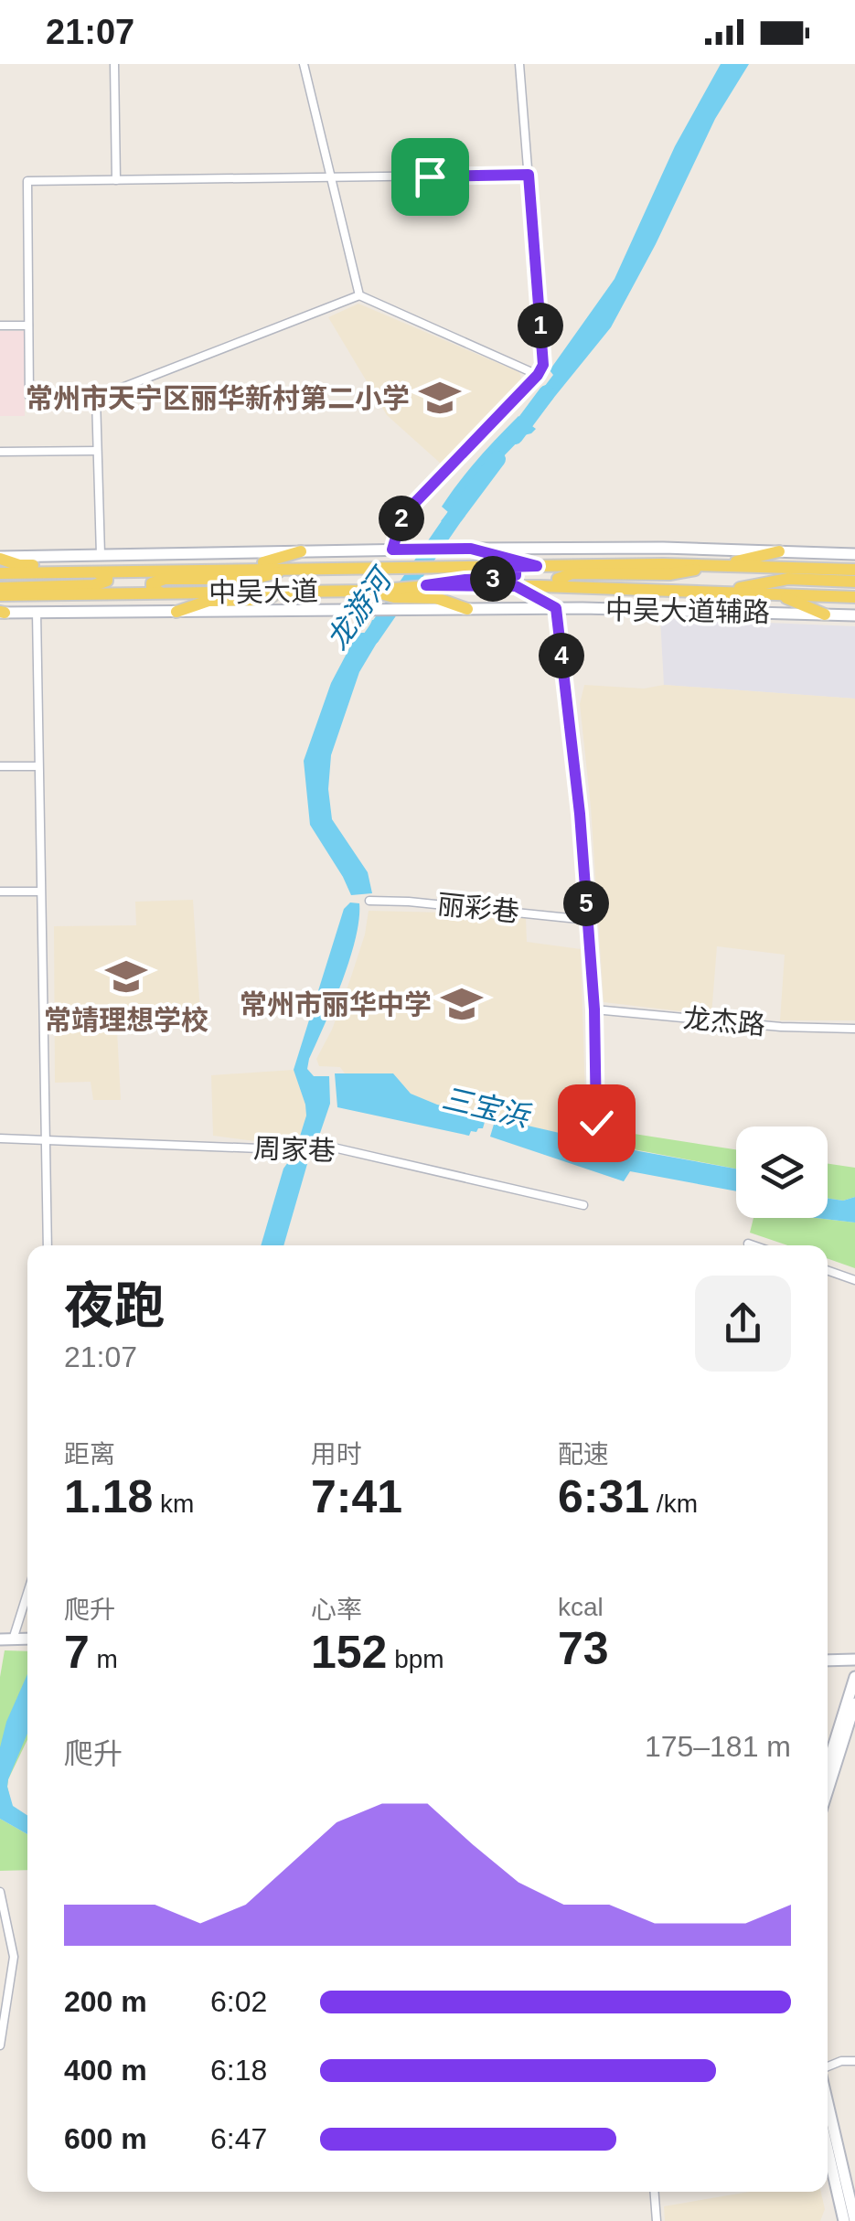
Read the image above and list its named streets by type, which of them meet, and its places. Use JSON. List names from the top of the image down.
{
  "streets": {
    "main road": ["中吴大道", "中吴大道辅路"],
    "street": ["丽彩巷", "龙杰路", "周家巷"]
  },
  "water": ["龙游河", "三宝浜"],
  "places": {
    "school or university": ["常州市天宁区丽华新村第二小学", "常靖理想学校", "常州市丽华中学"]
  },
  "page": {
    "status": "21:07",
    "pins": [
      "1",
      "2",
      "3",
      "4",
      "5"
    ],
    "heading": ["夜跑", "21:07"],
    "stats": [
      ["距离", "1.18 km"],
      ["用时", "7:41"],
      ["配速", "6:31 /km"],
      ["爬升", "7 m"],
      ["心率", "152 bpm"],
      ["kcal", "73"]
    ],
    "chart": ["爬升", "175–181 m"],
    "list": [
      {
        "name": "200 m",
        "note": "6:02"
      },
      {
        "name": "400 m",
        "note": "6:18"
      },
      {
        "name": "600 m",
        "note": "6:47"
      }
    ]
  }
}
